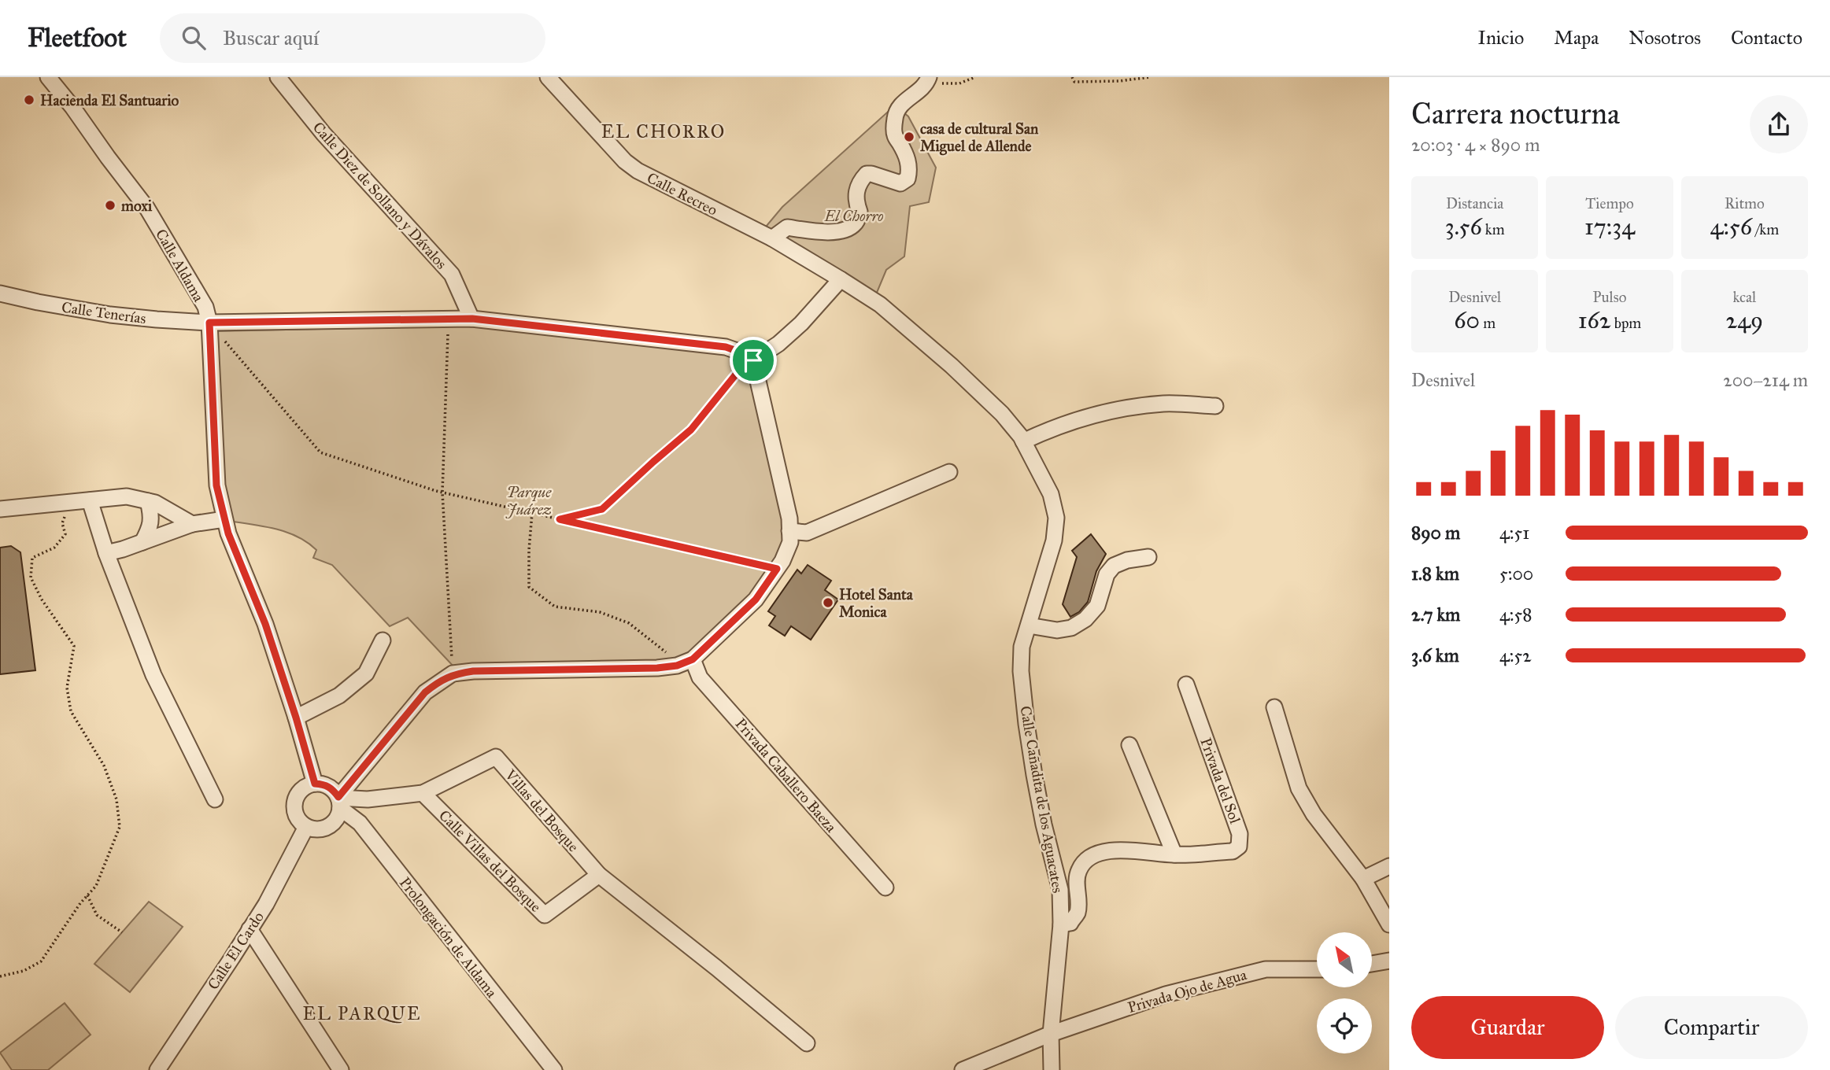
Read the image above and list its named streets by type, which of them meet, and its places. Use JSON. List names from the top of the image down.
{
  "streets": {
    "street": [
      "Calle Recreo",
      "Calle Diez de Sollano y Dávalos",
      "Calle Aldama",
      "Calle Tenerías",
      "Privada Caballero Baeza",
      "Privada del Sol",
      "Calle Cañadita de los Aguacates",
      "Villas del Bosque",
      "Calle Villas del Bosque",
      "Prolongación de Aldama",
      "Calle El Cardo",
      "Privada Ojo de Agua"
    ]
  },
  "crossings": [
    ["Calle Recreo", "Calle Cañadita de los Aguacates"],
    ["Calle Diez de Sollano y Dávalos", "Calle Tenerías"],
    ["Calle Aldama", "Calle Tenerías"],
    ["Calle Aldama", "Prolongación de Aldama"],
    ["Calle Aldama", "Calle El Cardo"],
    ["Privada del Sol", "Calle Cañadita de los Aguacates"],
    ["Calle Cañadita de los Aguacates", "Privada Ojo de Agua"],
    ["Villas del Bosque", "Calle Villas del Bosque"],
    ["Prolongación de Aldama", "Calle El Cardo"]
  ],
  "districts": ["EL CHORRO", "EL PARQUE"],
  "parks": ["El Chorro", "Parque Juárez"],
  "places": [
    "Hacienda El Santuario",
    "casa de cultural San Miguel de Allende",
    "moxi",
    "Hotel Santa Monica"
  ],
  "north": "top left",
  "page": {
    "header": "Fleetfoot",
    "search": "Buscar aquí",
    "nav": [
      "Inicio",
      "Mapa",
      "Nosotros",
      "Contacto"
    ],
    "heading": ["Carrera nocturna", "20:03 · 4 × 890 m"],
    "stats": [
      ["Distancia", "3.56 km"],
      ["Tiempo", "17:34"],
      ["Ritmo", "4:56 /km"],
      ["Desnivel", "60 m"],
      ["Pulso", "162 bpm"],
      ["kcal", "249"]
    ],
    "chart": ["Desnivel", "200–214 m"],
    "list": [
      {
        "name": "890 m",
        "note": "4:51"
      },
      {
        "name": "1.8 km",
        "note": "5:00"
      },
      {
        "name": "2.7 km",
        "note": "4:58"
      },
      {
        "name": "3.6 km",
        "note": "4:52"
      }
    ],
    "buttons": ["Guardar", "Compartir"]
  }
}
